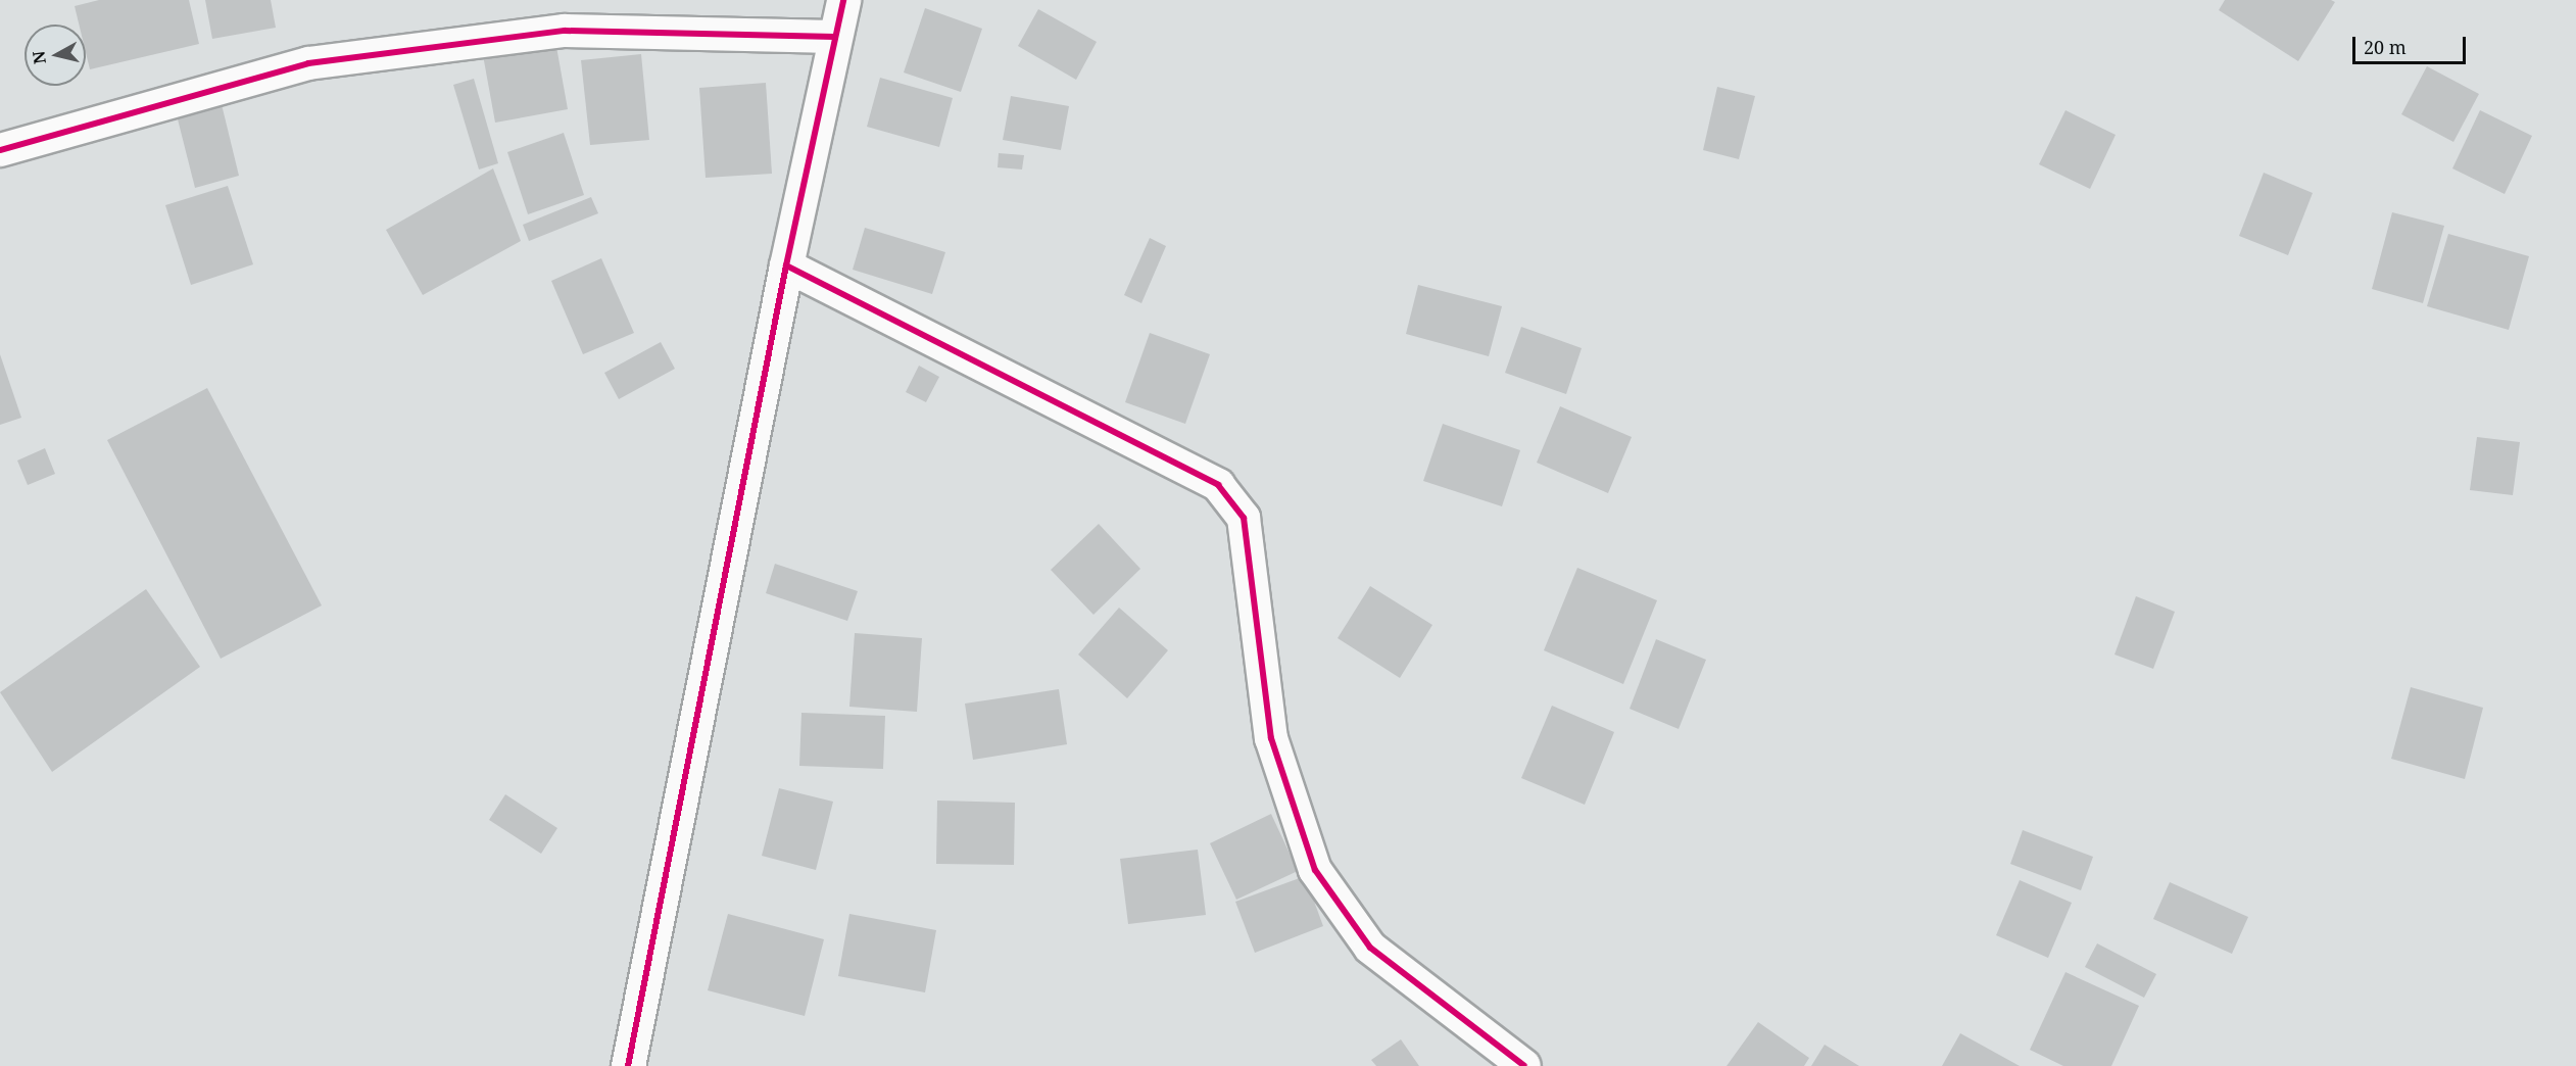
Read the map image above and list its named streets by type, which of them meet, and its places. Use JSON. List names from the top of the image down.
{
  "scale_bar": "20 m",
  "north": "left"
}
